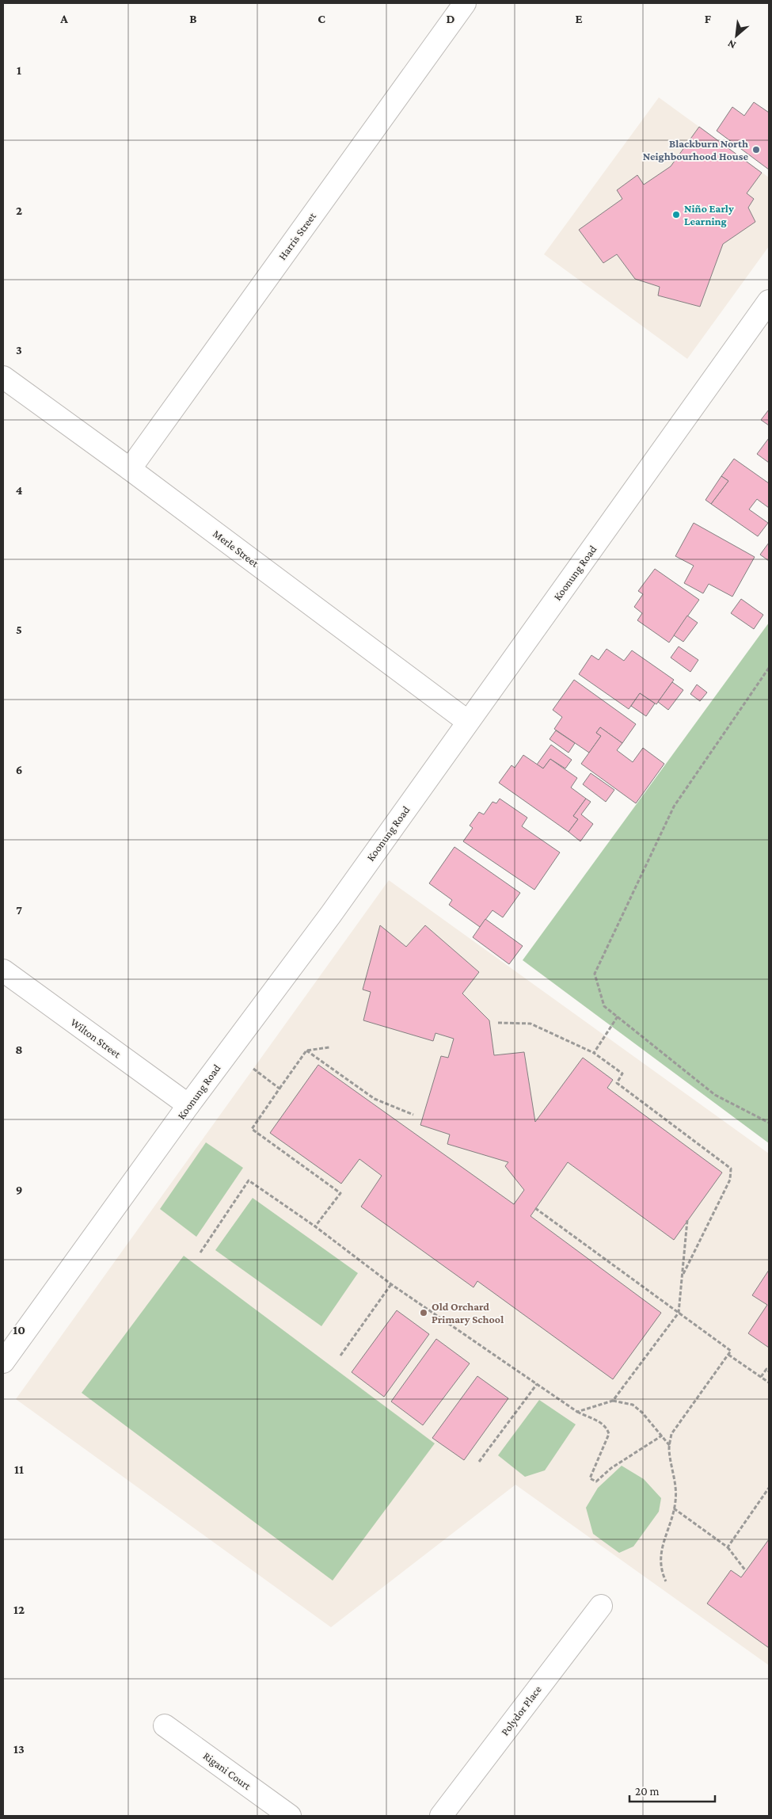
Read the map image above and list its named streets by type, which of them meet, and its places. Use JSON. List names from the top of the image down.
{
  "streets": {
    "street": [
      "Harris Street",
      "Merle Street",
      "Koonung Road",
      "Wilton Street",
      "Polydor Place",
      "Rigani Court"
    ]
  },
  "crossings": [
    ["Harris Street", "Merle Street"],
    ["Merle Street", "Koonung Road"],
    ["Koonung Road", "Wilton Street"]
  ],
  "places": ["Blackburn North Neighbourhood House", "Niño Early Learning", "Old Orchard Primary School"],
  "scale_bar": "20 m",
  "north": "bottom left",
  "grid": {
    "columns": [
      "A",
      "B",
      "C",
      "D",
      "E",
      "F"
    ],
    "rows": [
      "1",
      "2",
      "3",
      "4",
      "5",
      "6",
      "7",
      "8",
      "9",
      "10",
      "11",
      "12",
      "13"
    ]
  }
}
